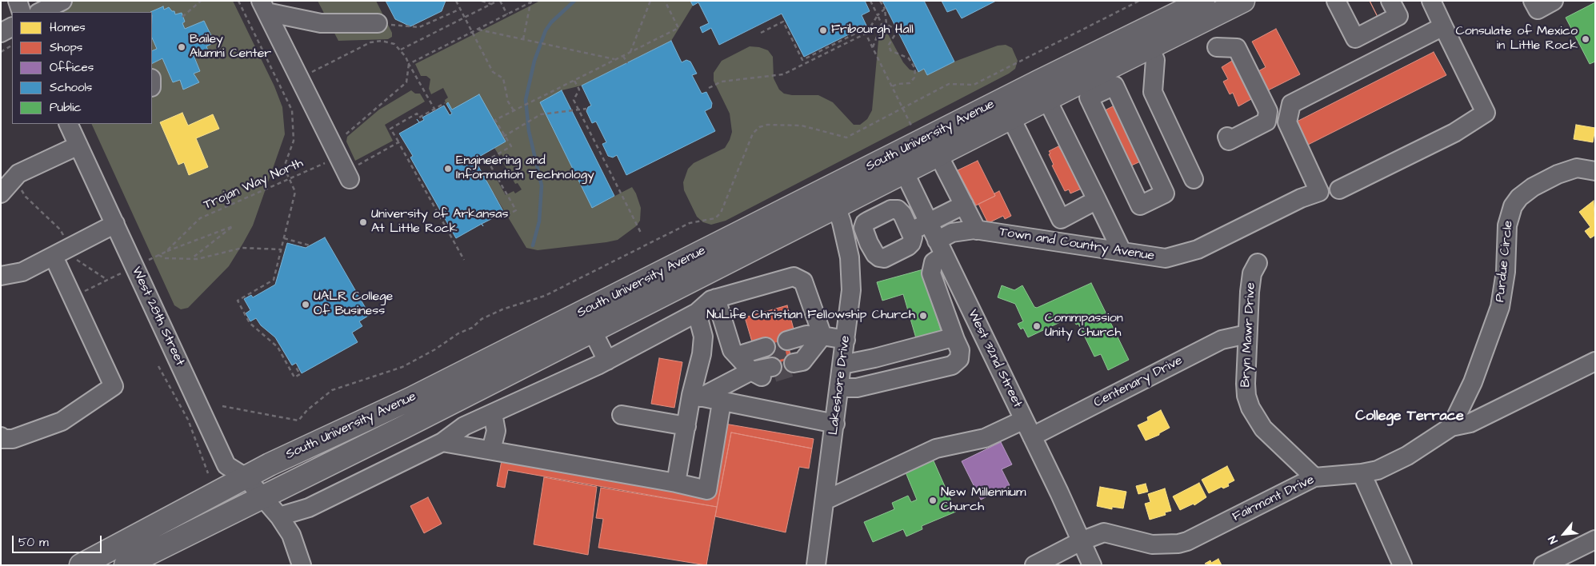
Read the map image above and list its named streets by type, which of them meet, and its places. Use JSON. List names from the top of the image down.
{
  "streets": {
    "main road": ["South University Avenue"],
    "street": [
      "Town and Country Avenue",
      "Purdue Circle",
      "West 28th Street",
      "Bryn Mawr Drive",
      "West 32nd Street",
      "Centenary Drive",
      "Lakeshore Drive",
      "Fairmont Drive"
    ],
    "path": ["Trojan Way North"]
  },
  "crossings": [
    ["South University Avenue", "West 28th Street"],
    ["South University Avenue", "West 32nd Street"],
    ["South University Avenue", "Lakeshore Drive"],
    ["Town and Country Avenue", "West 32nd Street"],
    ["Purdue Circle", "Fairmont Drive"],
    ["Bryn Mawr Drive", "Centenary Drive"],
    ["Bryn Mawr Drive", "Fairmont Drive"],
    ["West 32nd Street", "Centenary Drive"],
    ["West 32nd Street", "Fairmont Drive"]
  ],
  "districts": ["College Terrace"],
  "places": [
    "Fribourgh Hall",
    "Consulate of Mexico in Little Rock",
    "Bailey Alumni Center",
    "Engineering and Information Technology",
    "University of Arkansas At Little Rock",
    "UALR College Of Business",
    "NuLife Christian Fellowship Church",
    "Commpassion Unity Church",
    "New Millennium Church"
  ],
  "legend": [
    "Homes",
    "Shops",
    "Offices",
    "Schools",
    "Public"
  ],
  "scale_bar": "50 m",
  "north": "bottom left"
}
